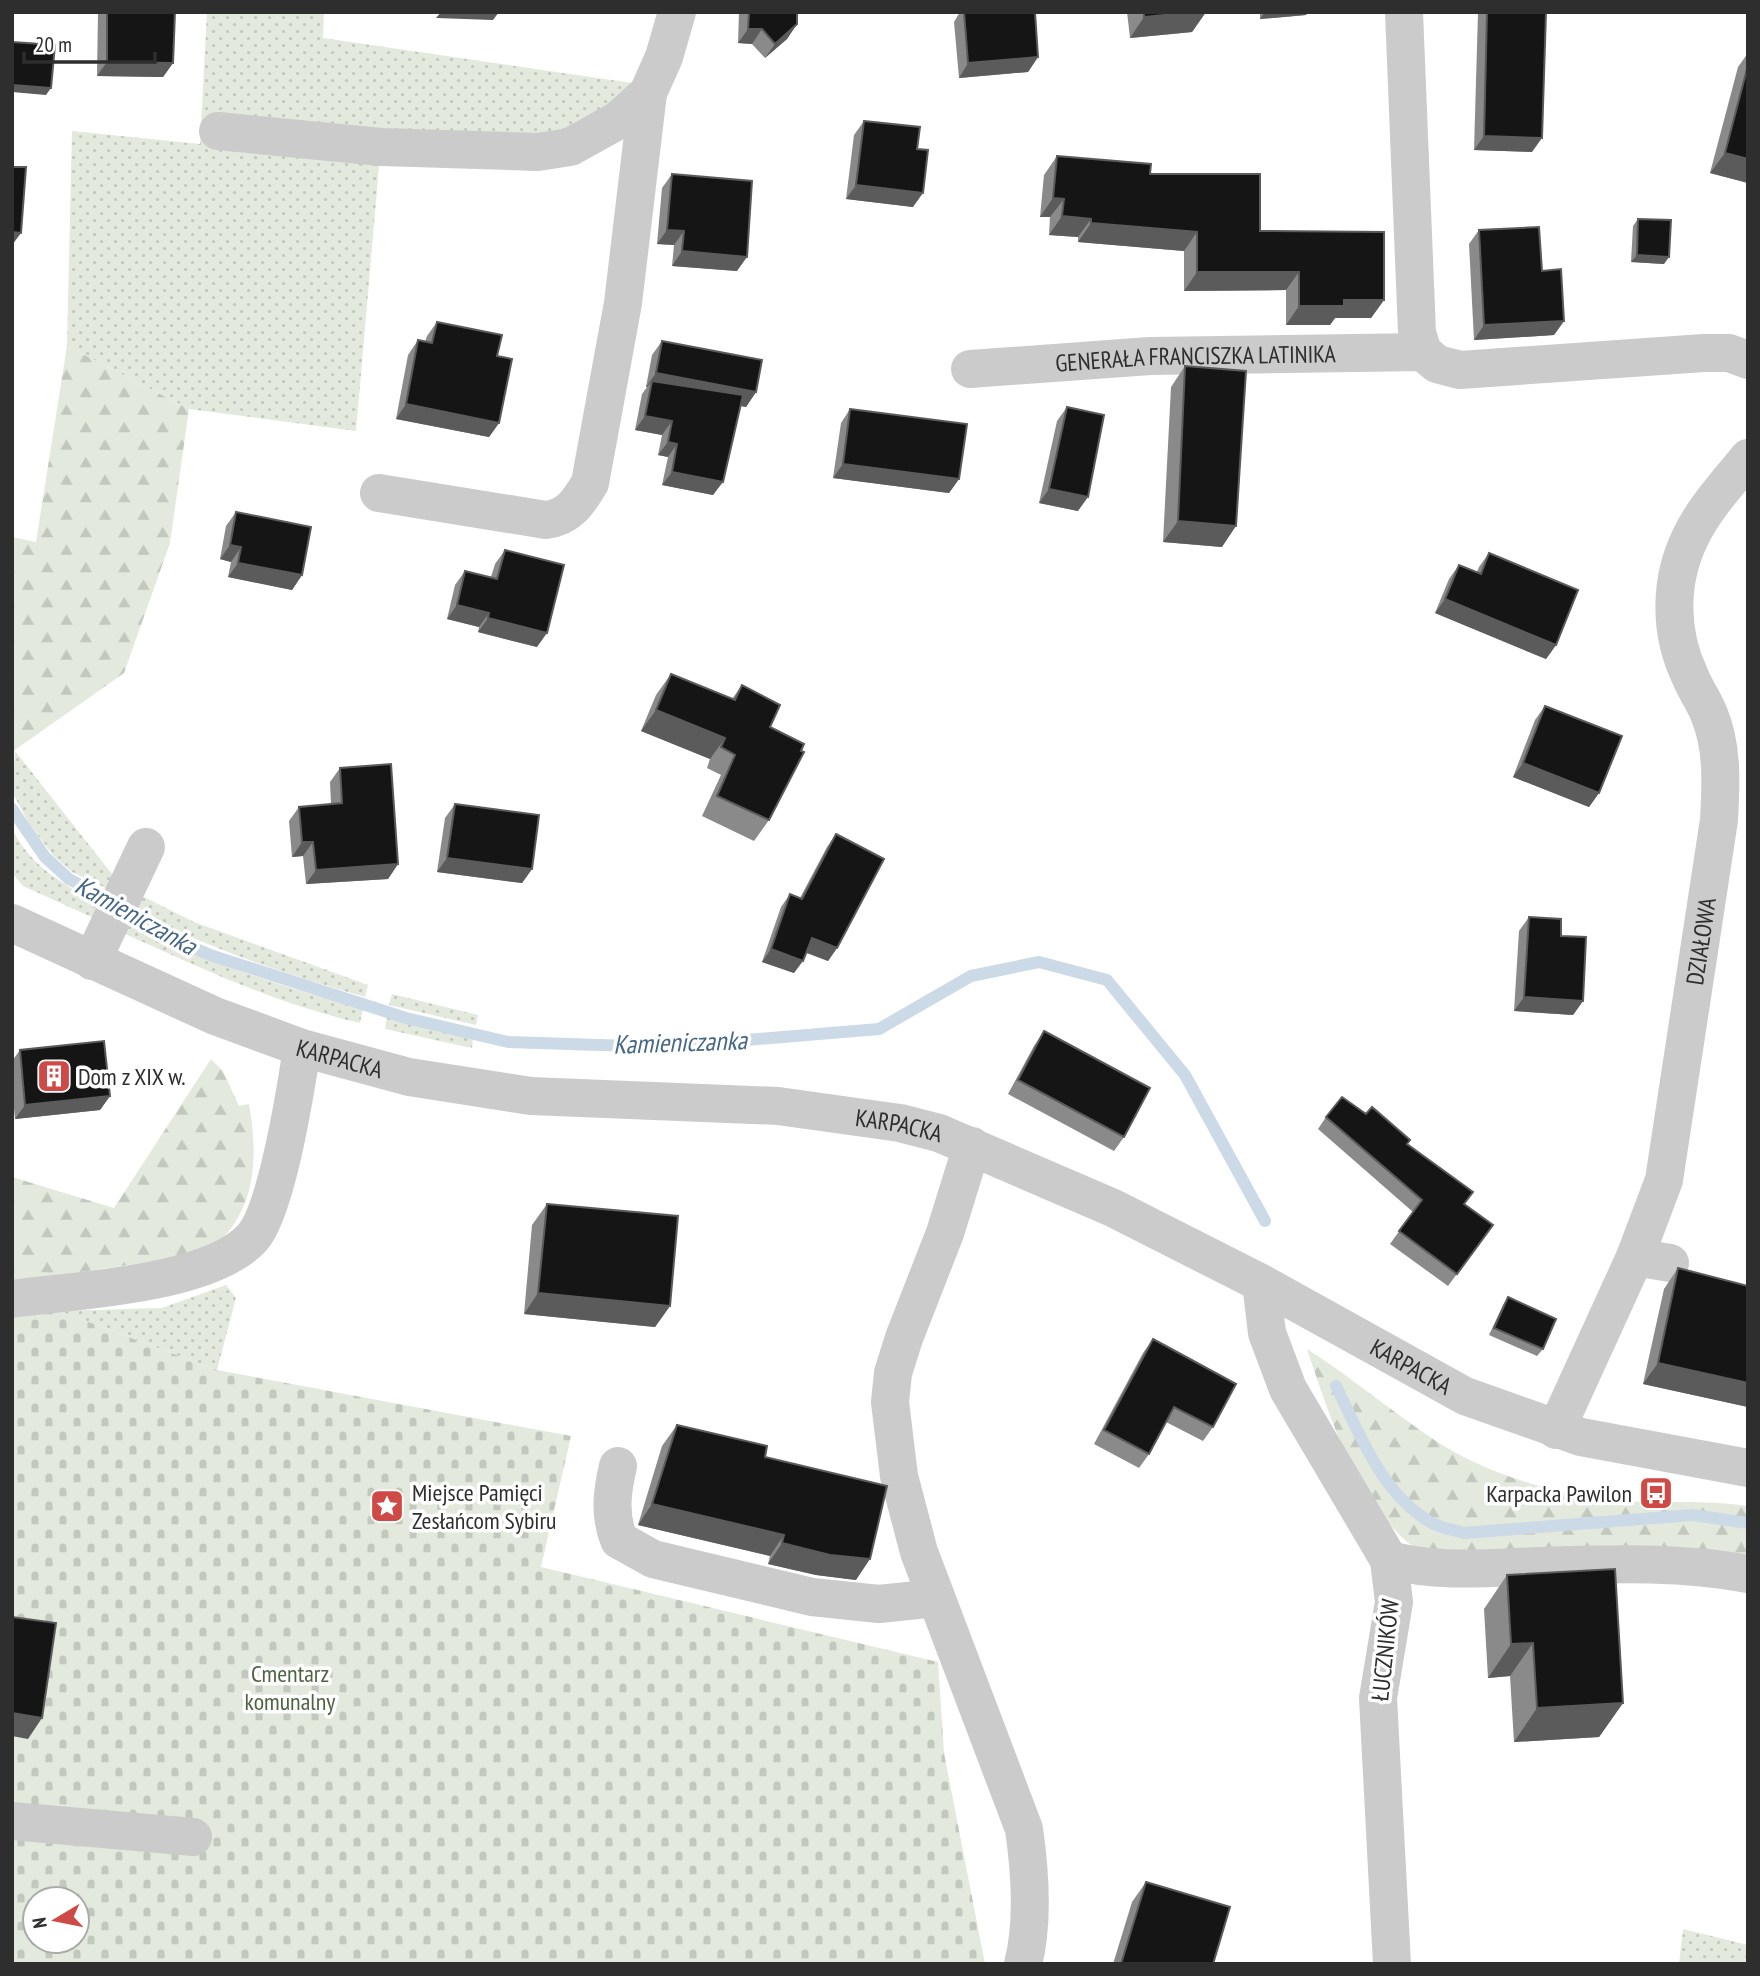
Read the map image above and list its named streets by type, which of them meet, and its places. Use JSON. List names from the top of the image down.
{
  "streets": {
    "street": [
      "GENERAŁA FRANCISZKA LATINIKA",
      "DZIAŁOWA",
      "KARPACKA",
      "ŁUCZNIKÓW"
    ]
  },
  "crossings": [
    ["DZIAŁOWA", "KARPACKA"],
    ["KARPACKA", "ŁUCZNIKÓW"]
  ],
  "water": ["Kamieniczanka"],
  "parks": ["Cmentarz komunalny"],
  "places": {
    "building": ["Dom z XIX w."],
    "bus stop": ["Karpacka Pawilon"],
    "place": ["Miejsce Pamięci Zesłańcom Sybiru"]
  },
  "scale_bar": "20 m",
  "north": "left"
}
